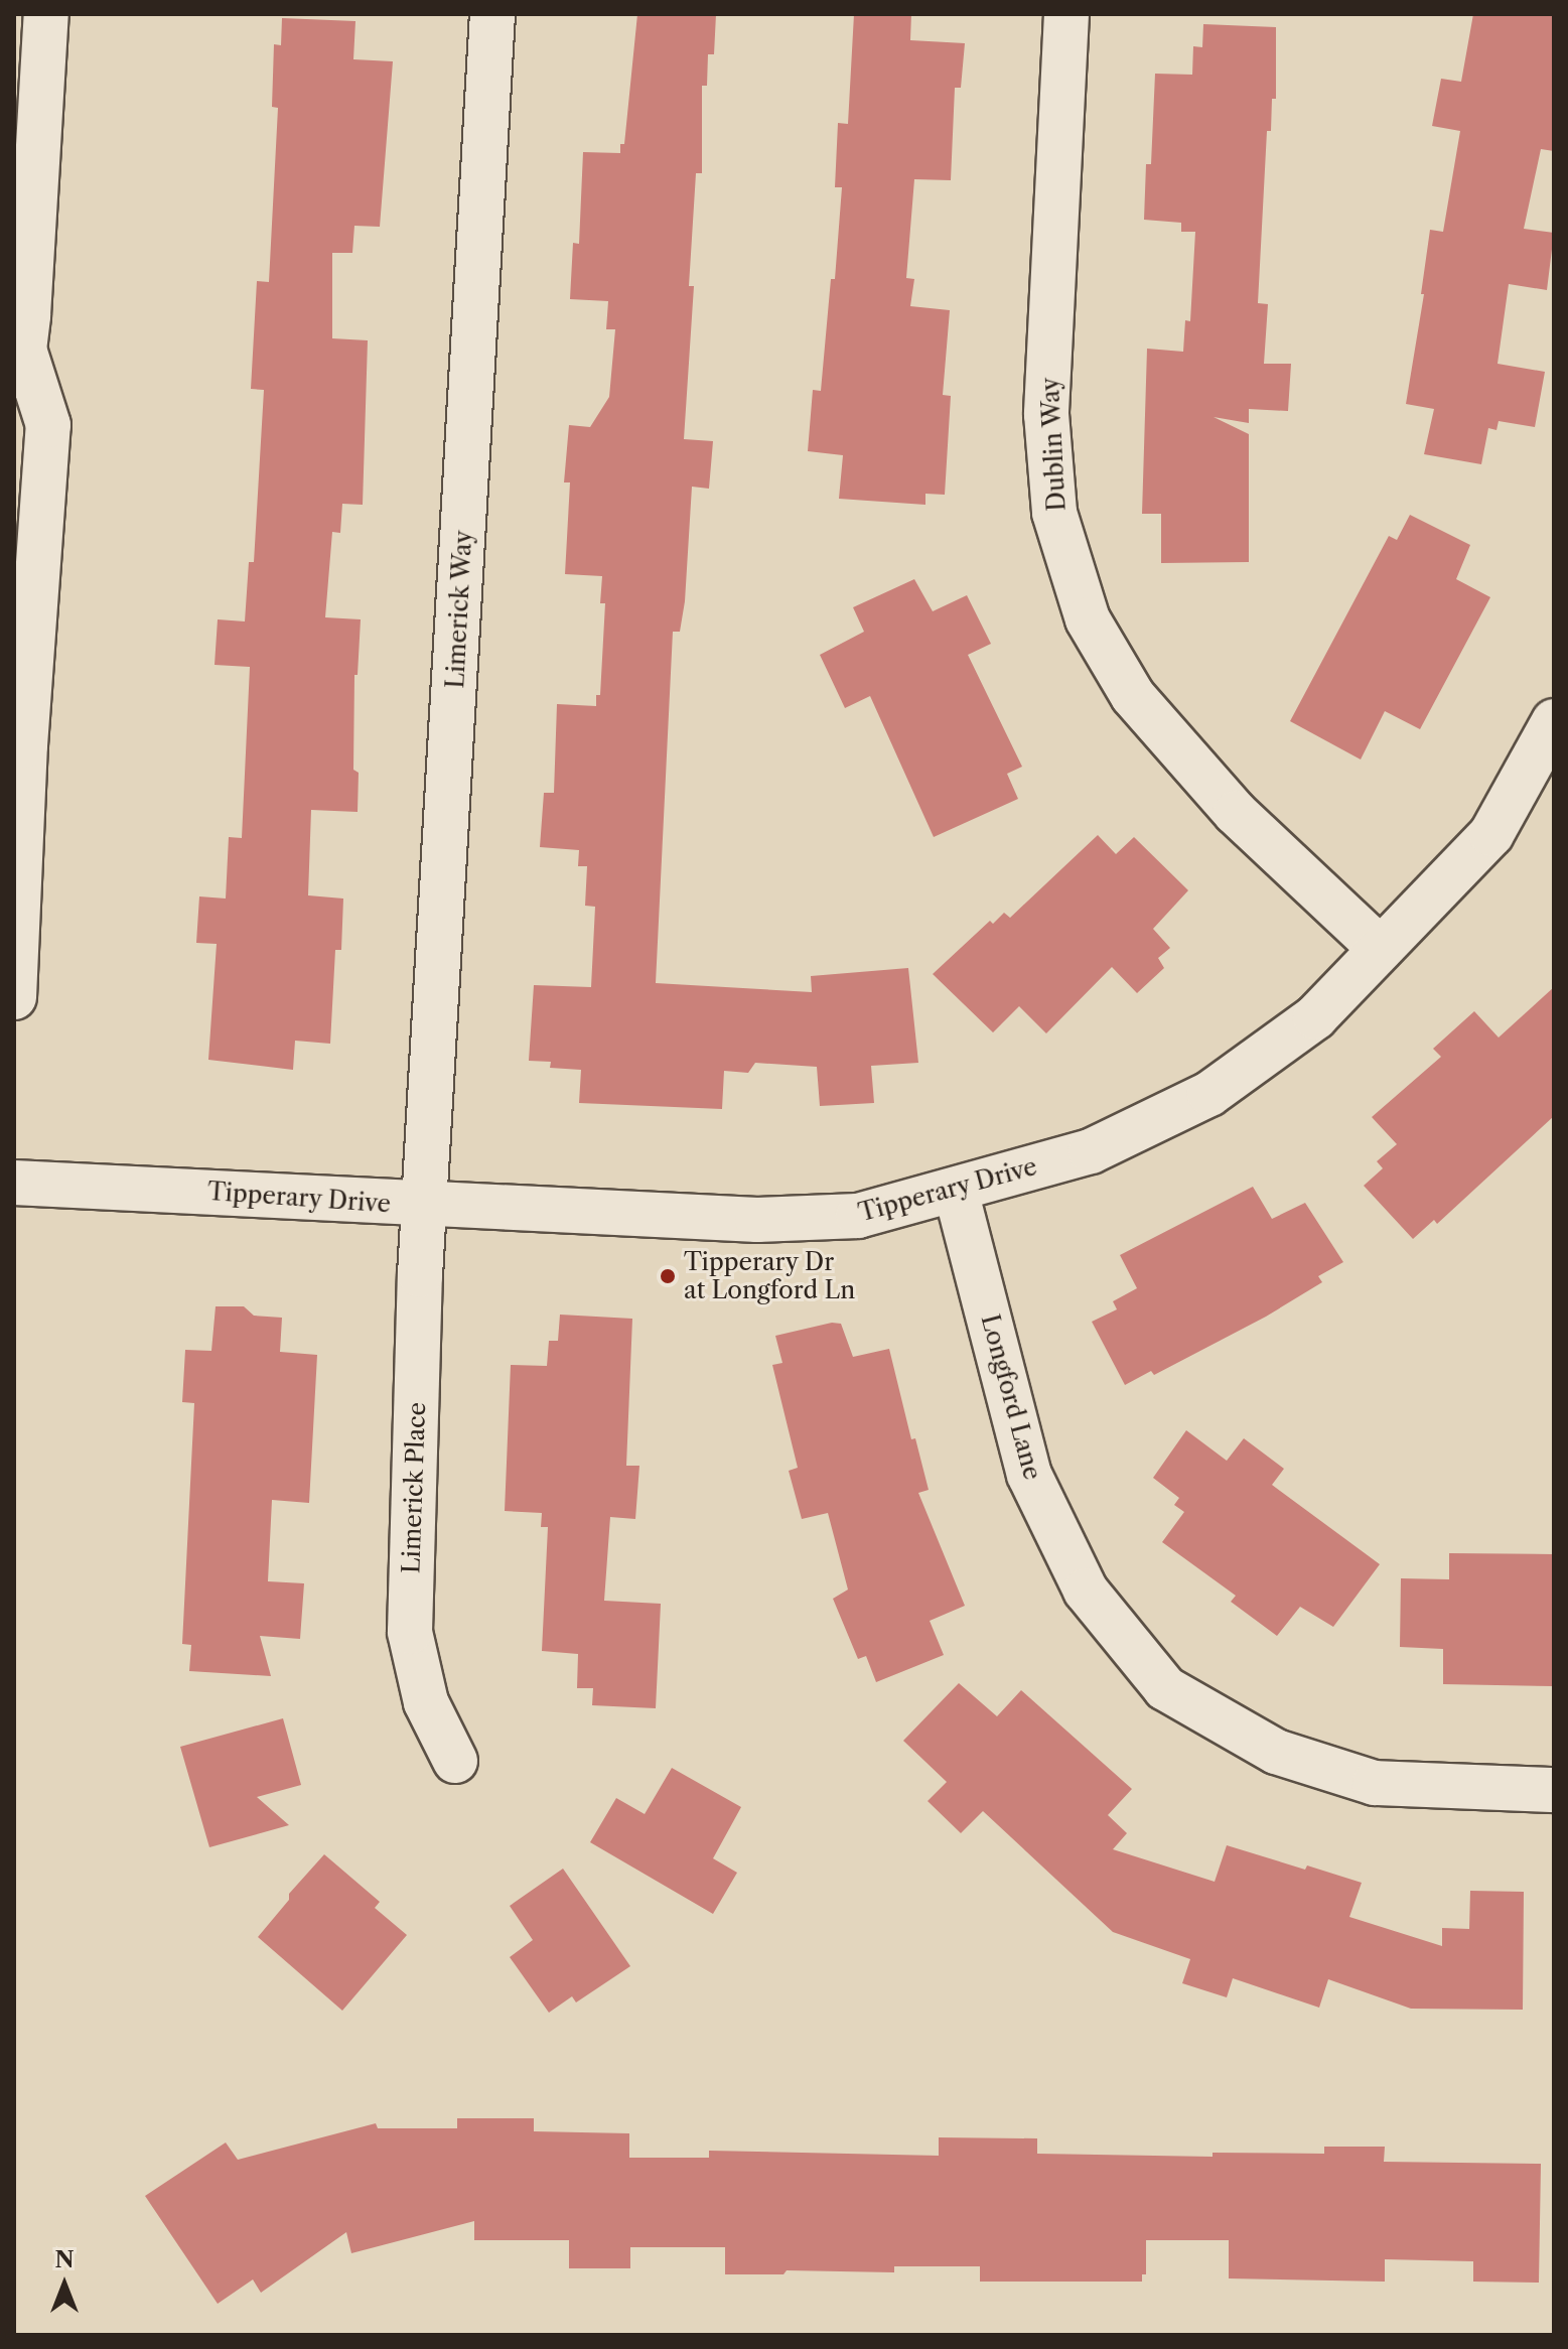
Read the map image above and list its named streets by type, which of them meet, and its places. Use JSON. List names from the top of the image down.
{
  "streets": {
    "street": [
      "Dublin Way",
      "Limerick Way",
      "Tipperary Drive",
      "Longford Lane",
      "Limerick Place"
    ]
  },
  "crossings": [
    ["Dublin Way", "Tipperary Drive"],
    ["Limerick Way", "Tipperary Drive"],
    ["Limerick Way", "Limerick Place"],
    ["Tipperary Drive", "Longford Lane"],
    ["Tipperary Drive", "Limerick Place"]
  ],
  "places": ["Tipperary Dr at Longford Ln"],
  "north": "top"
}
